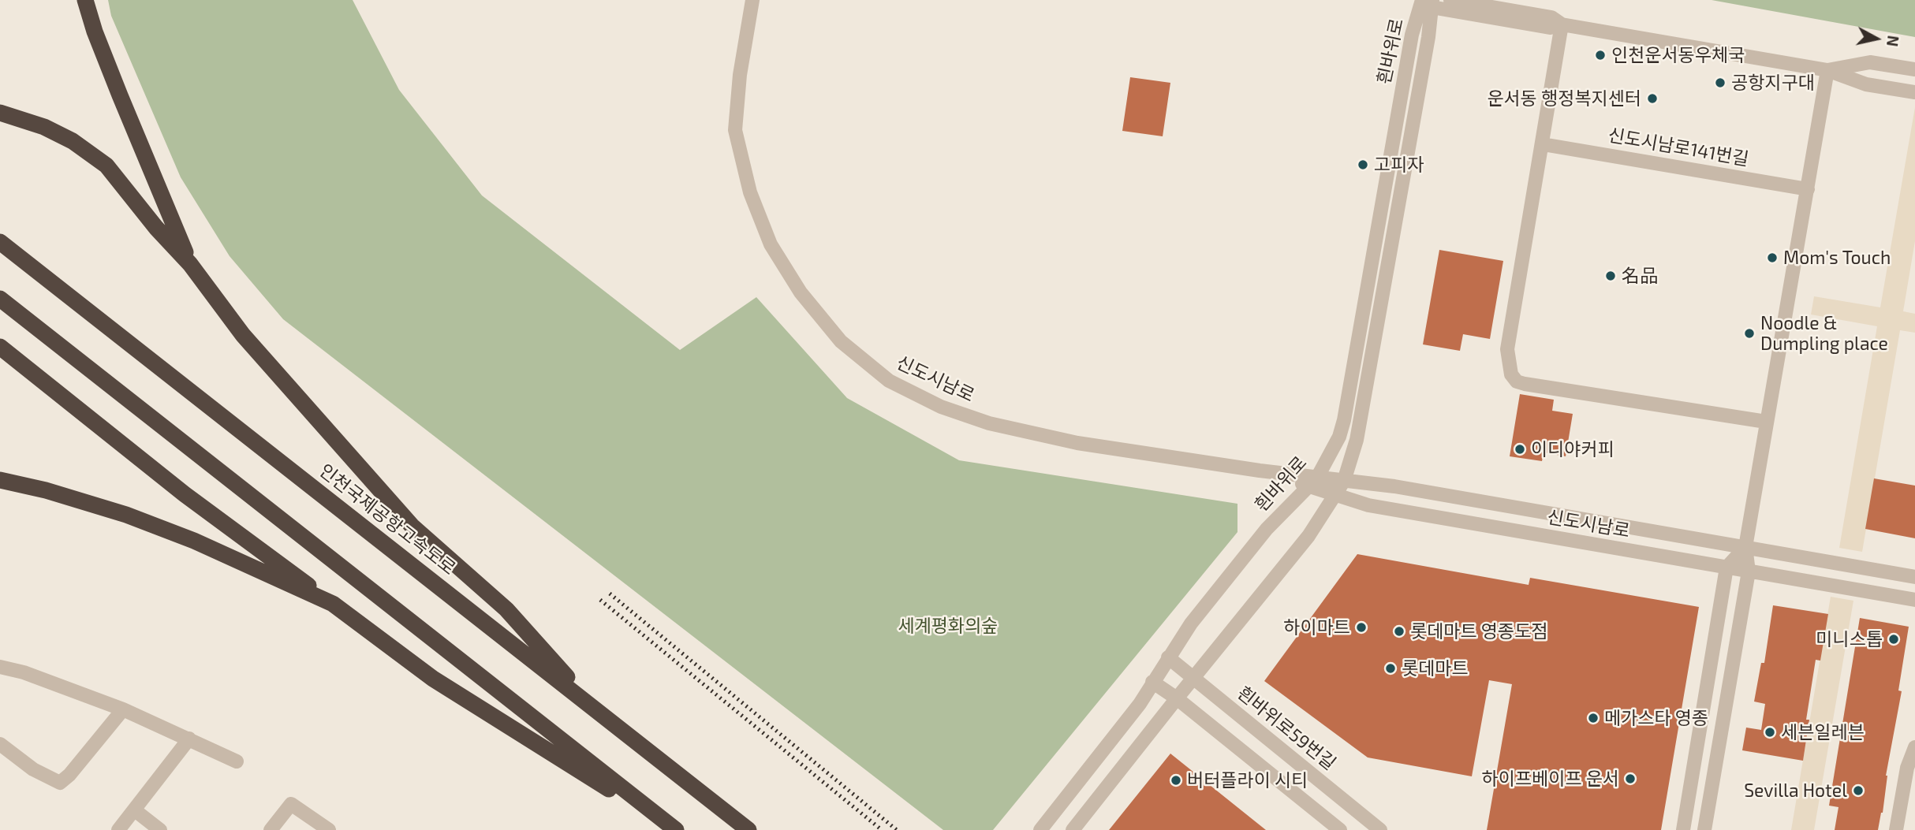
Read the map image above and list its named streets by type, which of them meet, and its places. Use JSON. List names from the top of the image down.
{
  "streets": {
    "highway": ["인천국제공항고속도로"],
    "street": [
      "흰바위로",
      "신도시남로141번길",
      "신도시남로",
      "흰바위로59번길"
    ]
  },
  "crossings": [
    ["흰바위로", "신도시남로"],
    ["흰바위로", "흰바위로59번길"]
  ],
  "parks": ["세계평화의숲"],
  "places": [
    "인천운서동우체국",
    "공항지구대",
    "운서동 행정복지센터",
    "고피자",
    "Mom's Touch",
    "名品",
    "Noodle & Dumpling place",
    "이디야커피",
    "하이마트",
    "롯데마트 영종도점",
    "미니스톱",
    "롯데마트",
    "메가스타 영종",
    "세븐일레븐",
    "하이프베이프 운서",
    "버터플라이 시티",
    "Sevilla Hotel"
  ],
  "north": "right"
}
